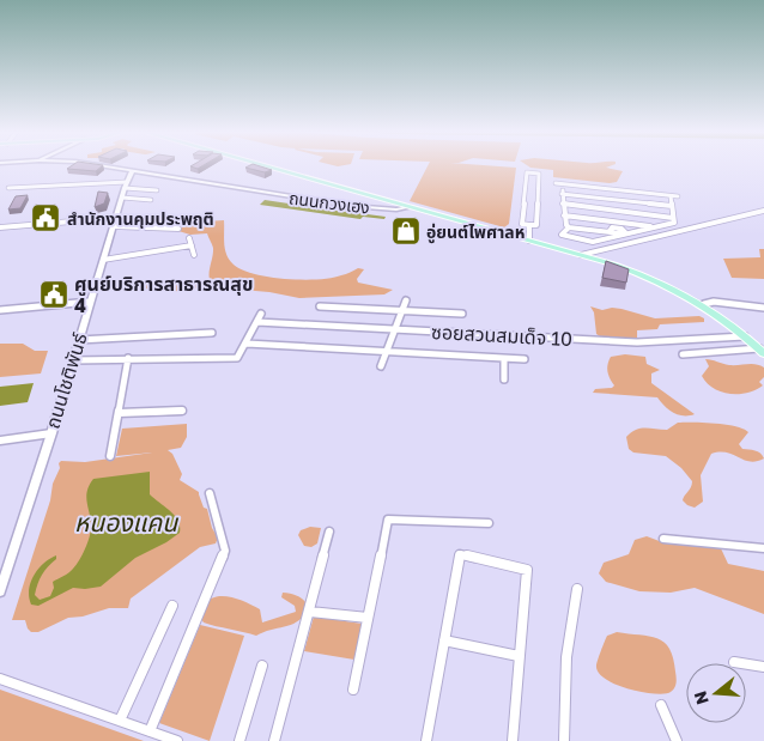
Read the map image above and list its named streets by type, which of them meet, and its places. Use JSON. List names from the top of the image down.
{
  "streets": {
    "street": ["ถนนกวงเฮง", "ซอยสวนสมเด็จ 10", "ถนนโชติพันธ์"]
  },
  "crossings": [
    ["ถนนกวงเฮง", "ถนนโชติพันธ์"]
  ],
  "water": ["หนองแคน"],
  "places": {
    "public building": ["สำนักงานคุมประพฤติ", "ศูนย์บริการสาธารณสุข 4"],
    "shop": ["อู่ยนต์ไพศาลห"]
  },
  "north": "left"
}
